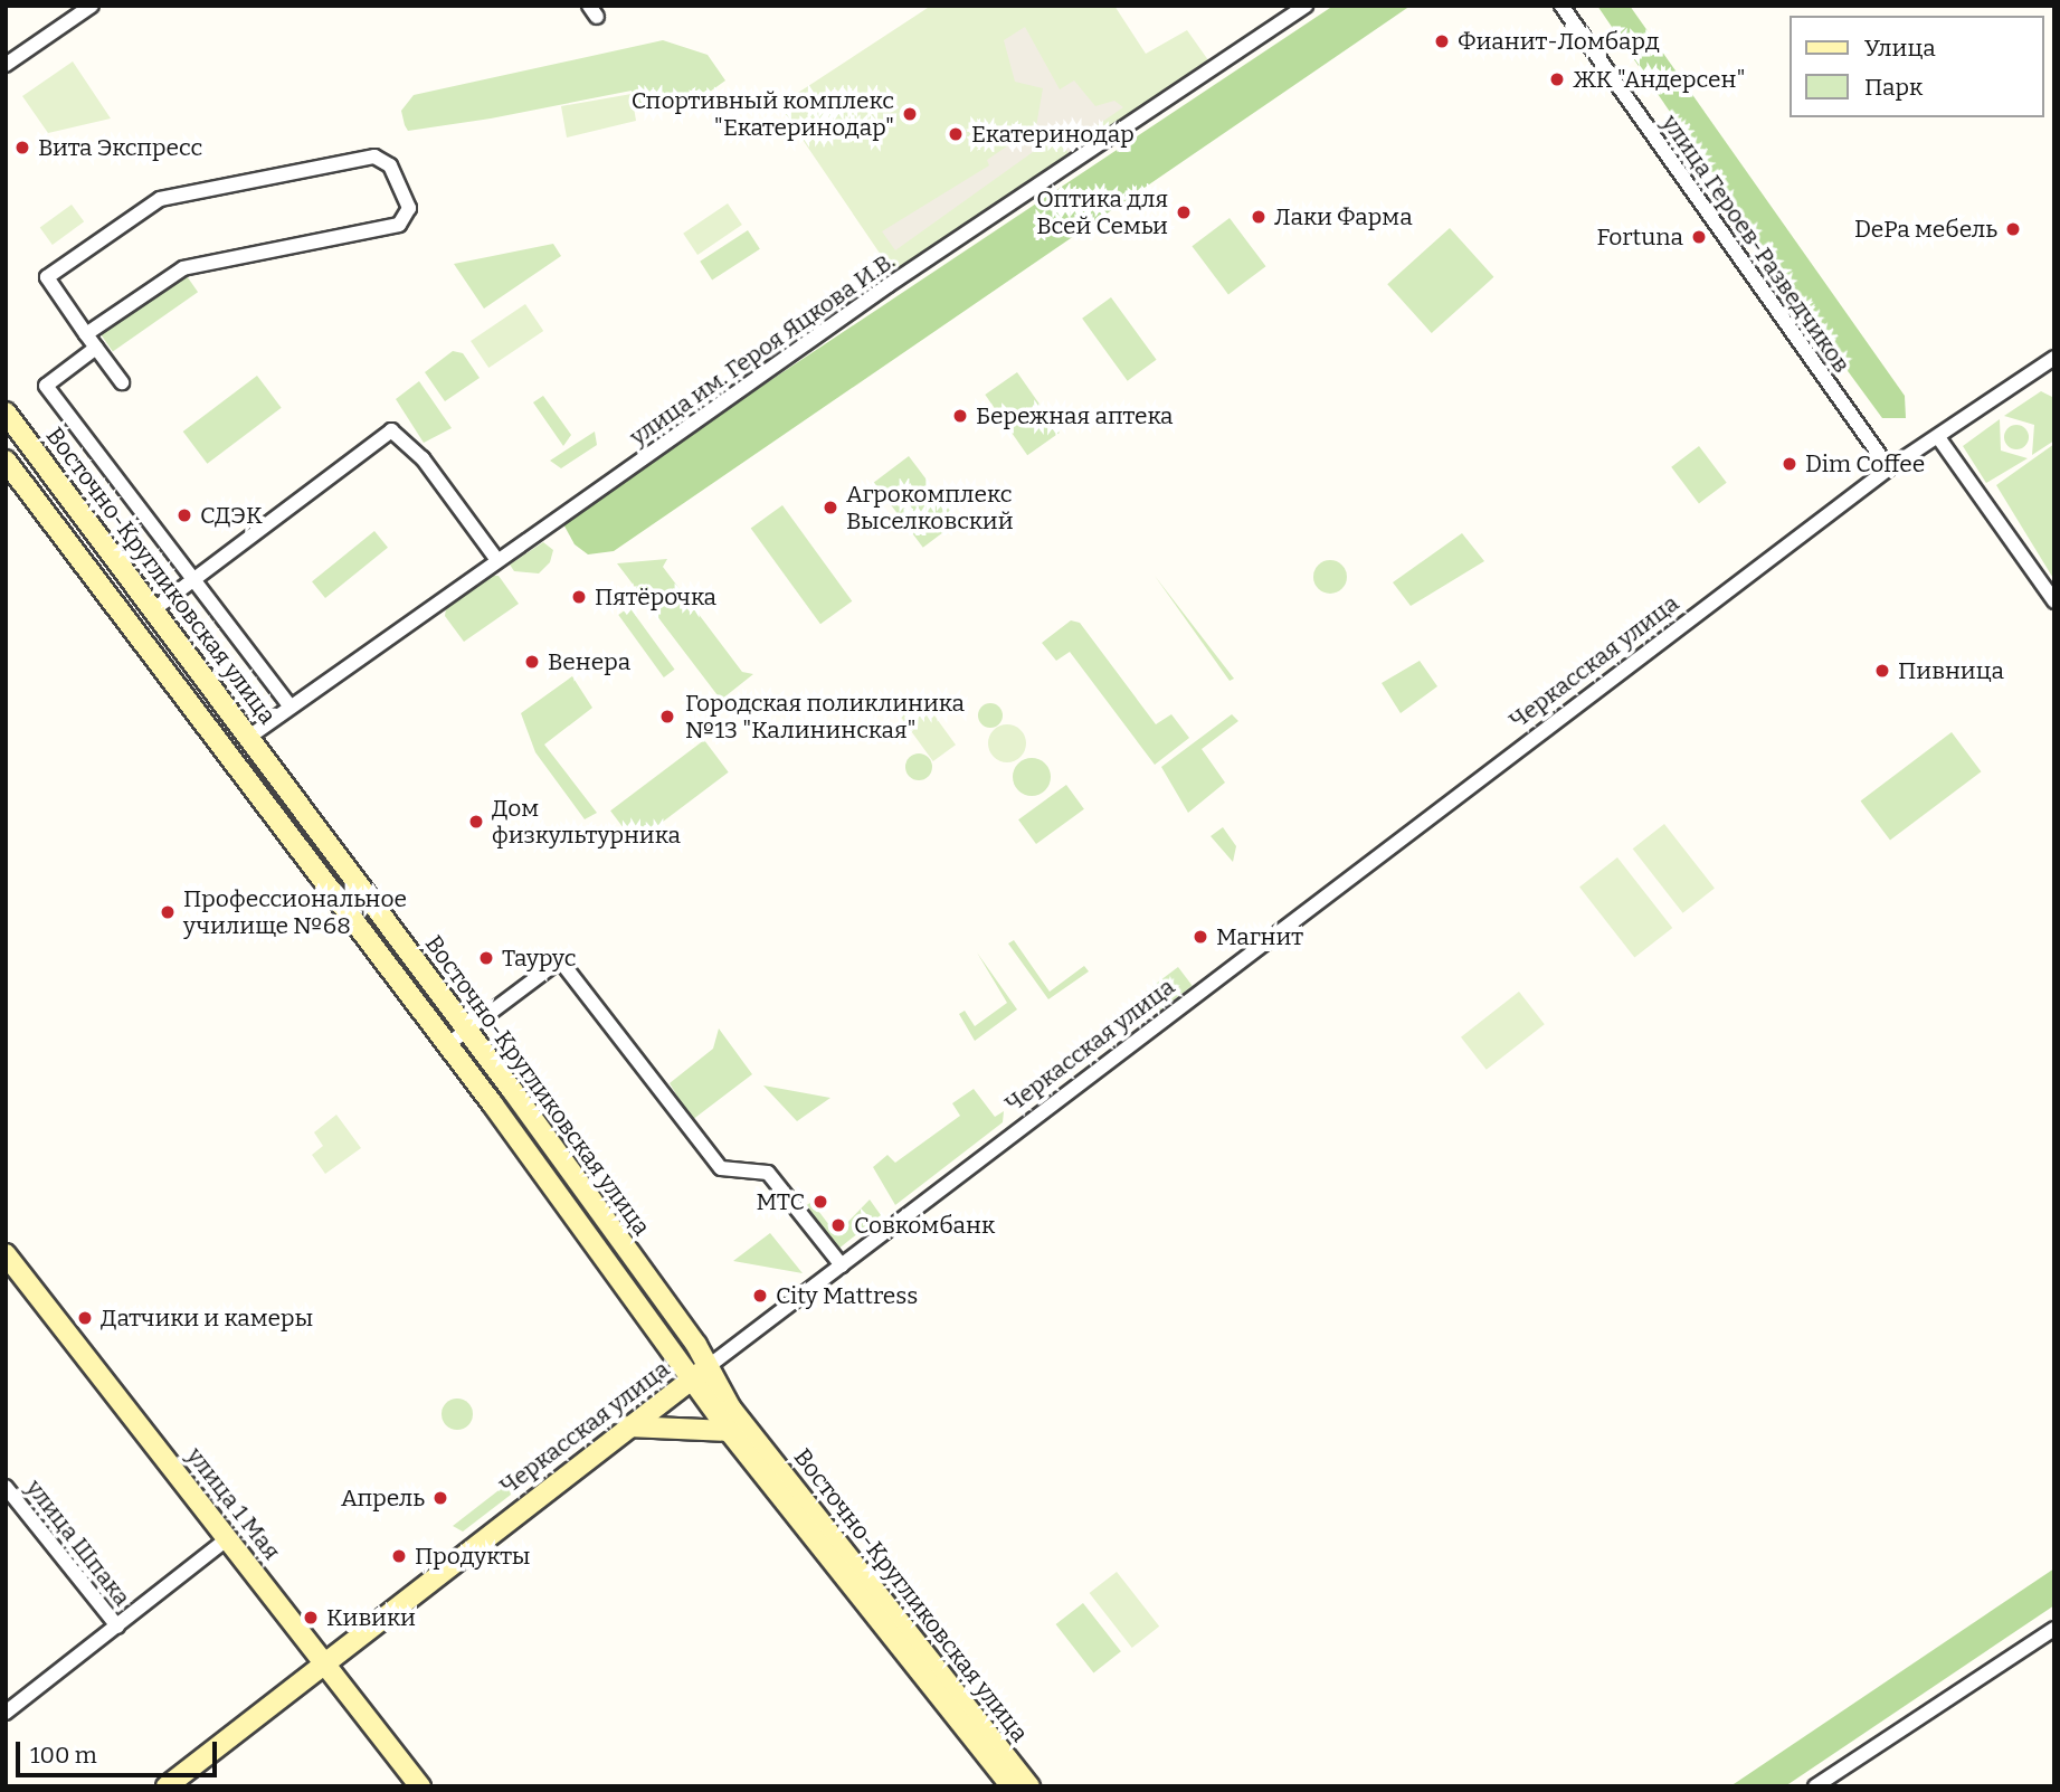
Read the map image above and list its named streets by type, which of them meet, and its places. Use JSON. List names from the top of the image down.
{
  "streets": {
    "street": [
      "улица Героев-Разведчиков",
      "улица им. Героя Яцкова И.В.",
      "Восточно-Кругликовская улица",
      "Черкасская улица",
      "улица 1 Мая",
      "улица Шпака"
    ]
  },
  "crossings": [
    ["улица Героев-Разведчиков", "Черкасская улица"],
    ["улица им. Героя Яцкова И.В.", "Восточно-Кругликовская улица"],
    ["Восточно-Кругликовская улица", "Черкасская улица"],
    ["Черкасская улица", "улица 1 Мая"]
  ],
  "places": [
    "Фианит-Ломбард",
    "ЖК \"Андерсен\"",
    "Спортивный комплекс \"Екатеринодар\"",
    "Екатеринодар",
    "Вита Экспресс",
    "Оптика для Всей Семьи",
    "Лаки Фарма",
    "DePa мебель",
    "Fortuna",
    "Бережная аптека",
    "Dim Coffee",
    "Агрокомплекс Выселковский",
    "СДЭК",
    "Пятёрочка",
    "Венера",
    "Пивница",
    "Городская поликлиника №13 \"Калининская\"",
    "Дом физкультурника",
    "Профессиональное училище №68",
    "Магнит",
    "Таурус",
    "МТС",
    "Совкомбанк",
    "City Mattress",
    "Датчики и камеры",
    "Апрель",
    "Продукты",
    "Кивики"
  ],
  "legend": ["Улица", "Парк"],
  "scale_bar": "100 m"
}
